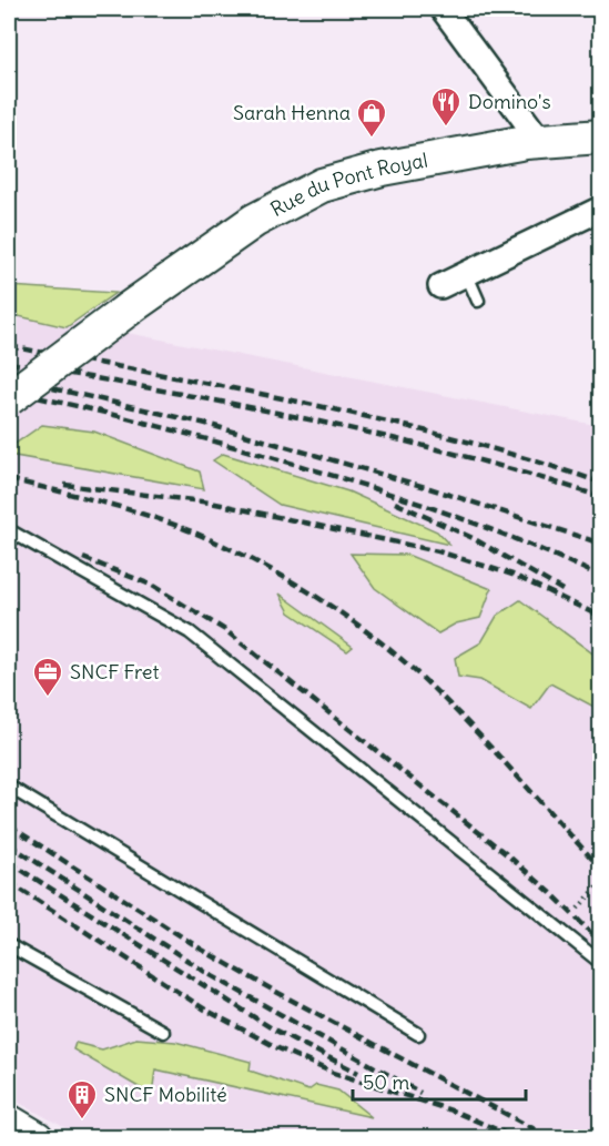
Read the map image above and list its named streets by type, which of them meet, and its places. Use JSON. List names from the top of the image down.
{
  "streets": {
    "main road": ["Rue du Pont Royal"]
  },
  "places": {
    "restaurant": ["Domino's"],
    "shop": ["Sarah Henna"],
    "office": ["SNCF Fret"],
    "building": ["SNCF Mobilité"]
  },
  "scale_bar": "50 m"
}
